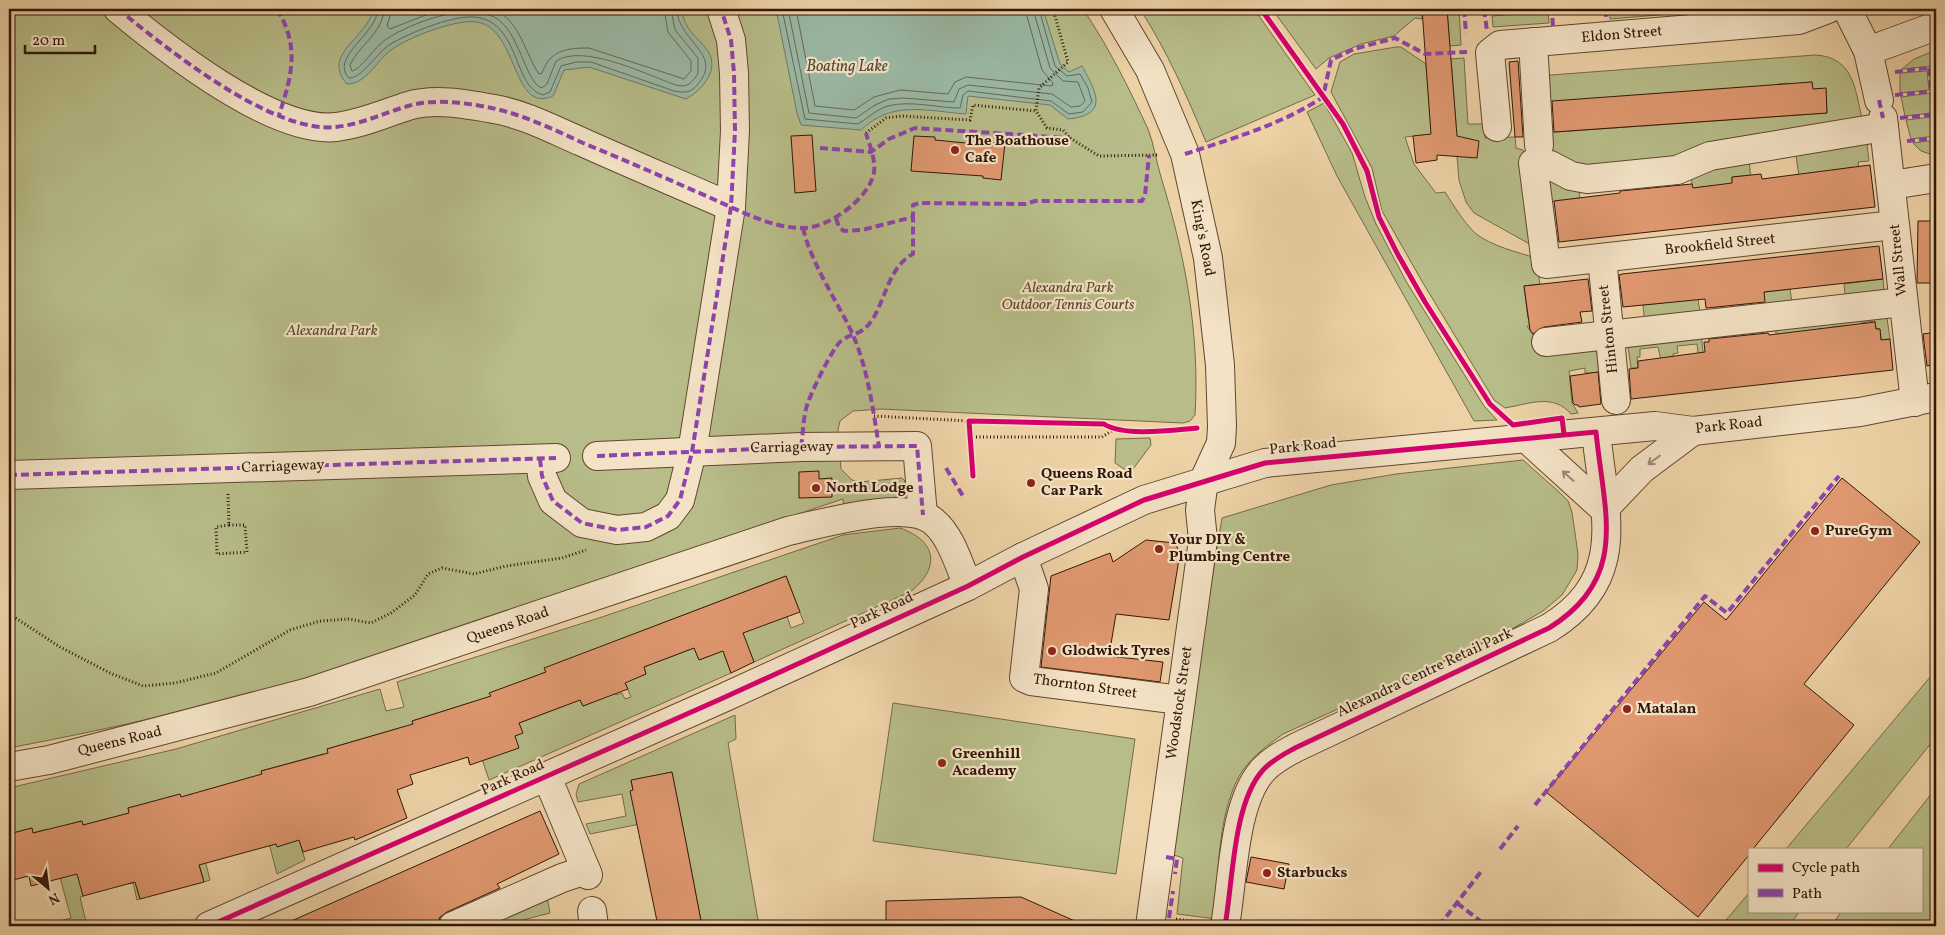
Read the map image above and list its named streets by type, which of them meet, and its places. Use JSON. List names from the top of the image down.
{
  "streets": {
    "street": [
      "Eldon Street",
      "King's Road",
      "Brookfield Street",
      "Wall Street",
      "Hinton Street",
      "Park Road",
      "Carriageway",
      "Queens Road",
      "Alexandra Centre Retail Park",
      "Thornton Street",
      "Woodstock Street"
    ]
  },
  "crossings": [
    ["King's Road", "Park Road"],
    ["King's Road", "Woodstock Street"],
    ["Brookfield Street", "Wall Street"],
    ["Brookfield Street", "Hinton Street"],
    ["Wall Street", "Park Road"],
    ["Park Road", "Alexandra Centre Retail Park"],
    ["Park Road", "Thornton Street"],
    ["Park Road", "Woodstock Street"],
    ["Carriageway", "Queens Road"],
    ["Thornton Street", "Woodstock Street"]
  ],
  "water": ["Boating Lake"],
  "parks": ["Alexandra Park Outdoor Tennis Courts", "Alexandra Park"],
  "places": [
    "The Boathouse Cafe",
    "Queens Road Car Park",
    "North Lodge",
    "PureGym",
    "Your DIY & Plumbing Centre",
    "Glodwick Tyres",
    "Matalan",
    "Greenhill Academy",
    "Starbucks"
  ],
  "legend": ["Cycle path", "Path"],
  "scale_bar": "20 m",
  "north": "bottom right"
}
